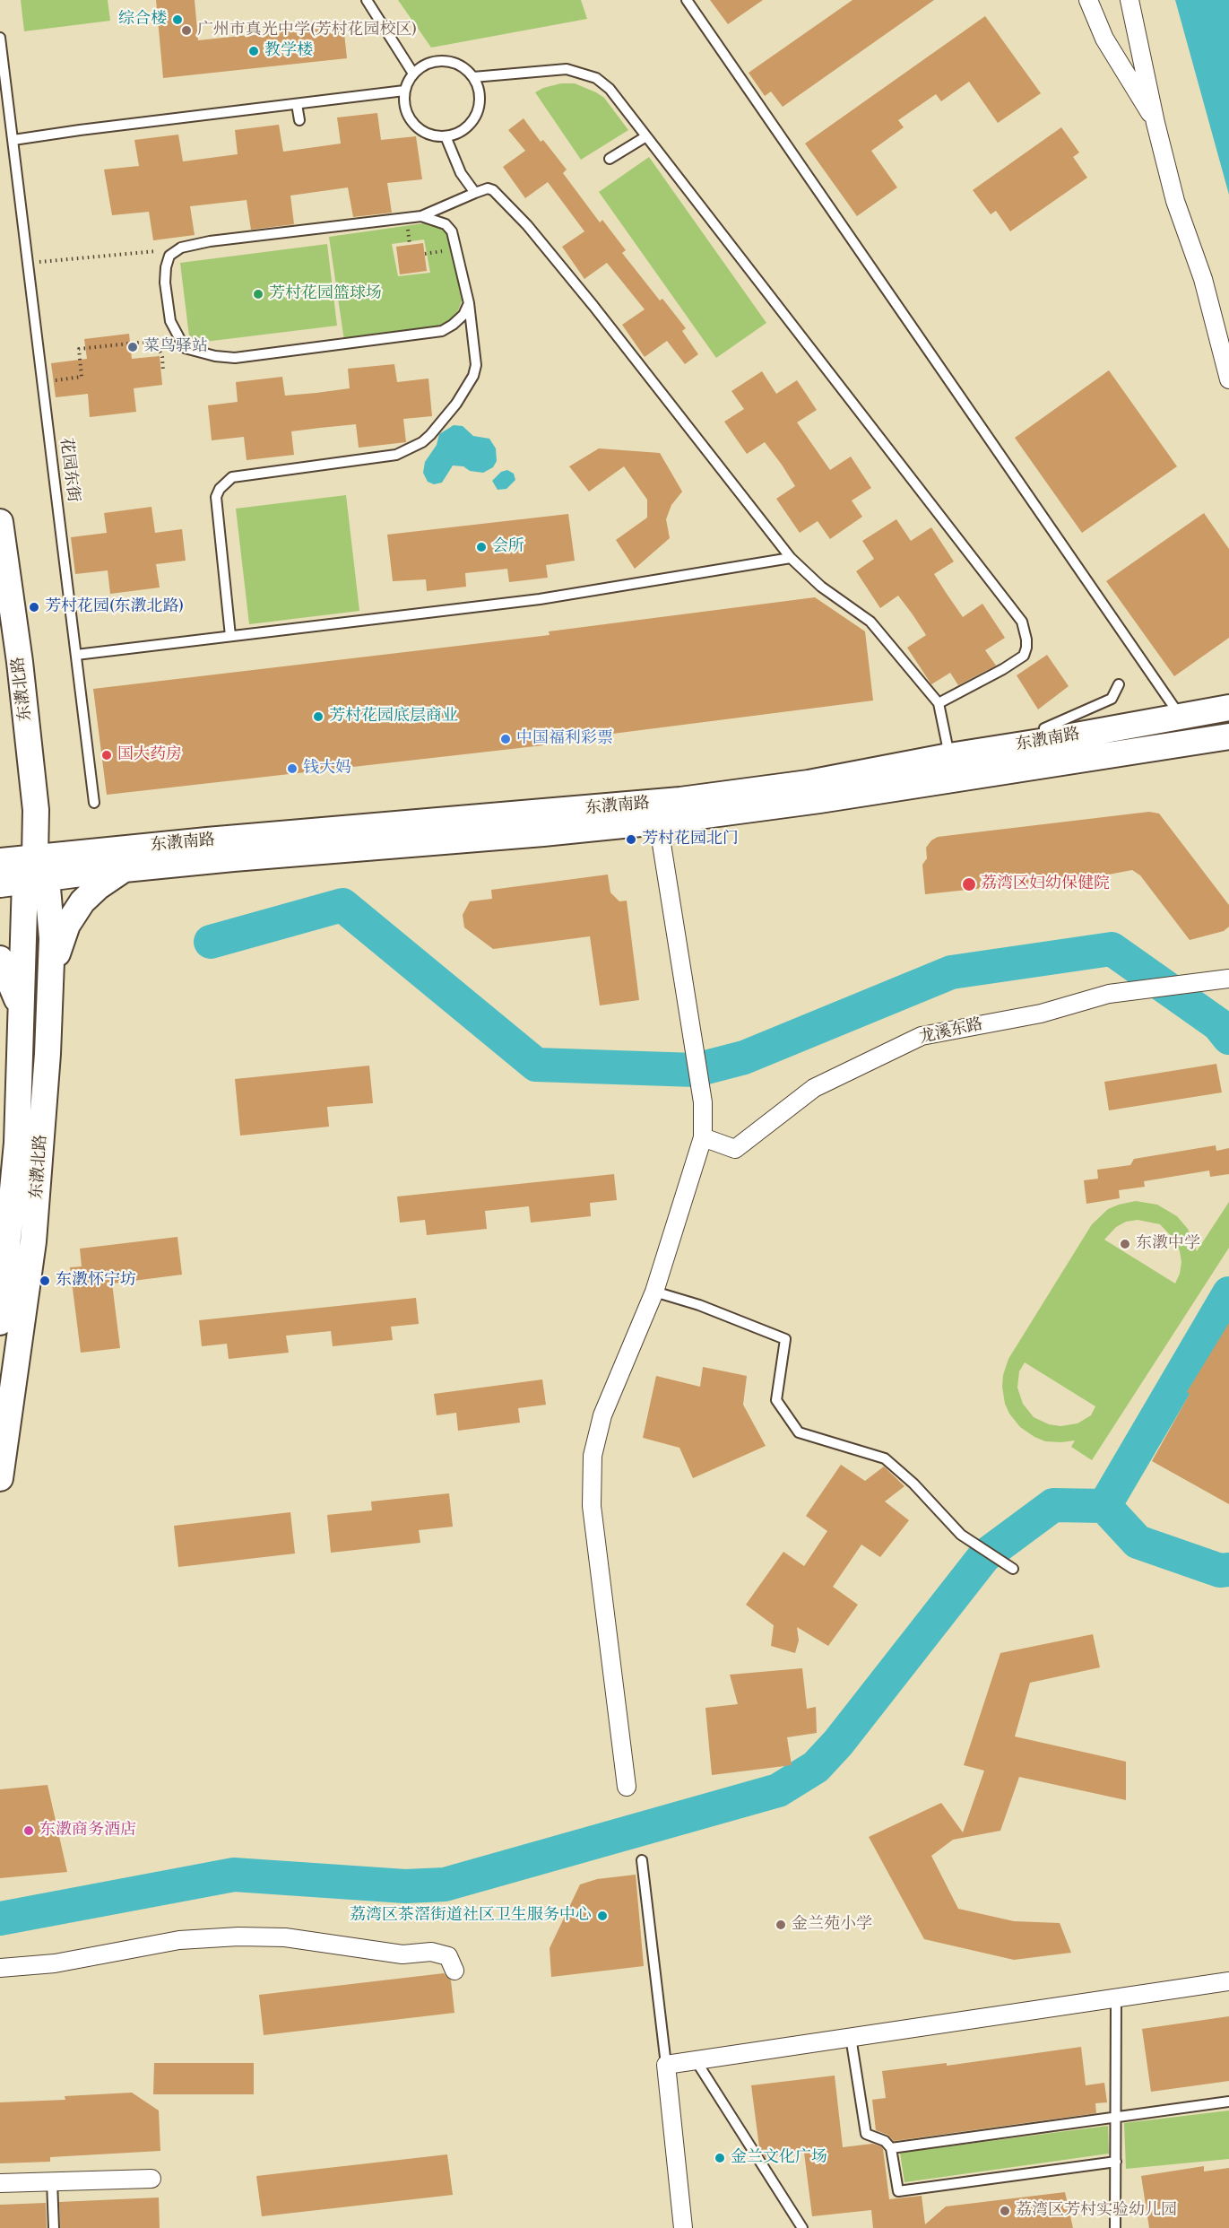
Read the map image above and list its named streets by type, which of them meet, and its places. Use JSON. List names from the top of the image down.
{
  "streets": {
    "street": ["东漖北路", "东漖南路", "龙溪东路"],
    "lane": ["花园东街"]
  },
  "crossings": [
    ["东漖北路", "东漖南路"]
  ],
  "places": [
    "综合楼",
    "广州市真光中学(芳村花园校区)",
    "教学楼",
    "芳村花园篮球场",
    "菜鸟驿站",
    "会所",
    "芳村花园(东漖北路)",
    "芳村花园底层商业",
    "中国福利彩票",
    "国大药房",
    "钱大妈",
    "芳村花园北门",
    "荔湾区妇幼保健院",
    "东漖中学",
    "东漖怀宁坊",
    "东漖商务酒店",
    "荔湾区茶滘街道社区卫生服务中心",
    "金兰苑小学",
    "金兰文化广场",
    "荔湾区芳村实验幼儿园"
  ]
}
